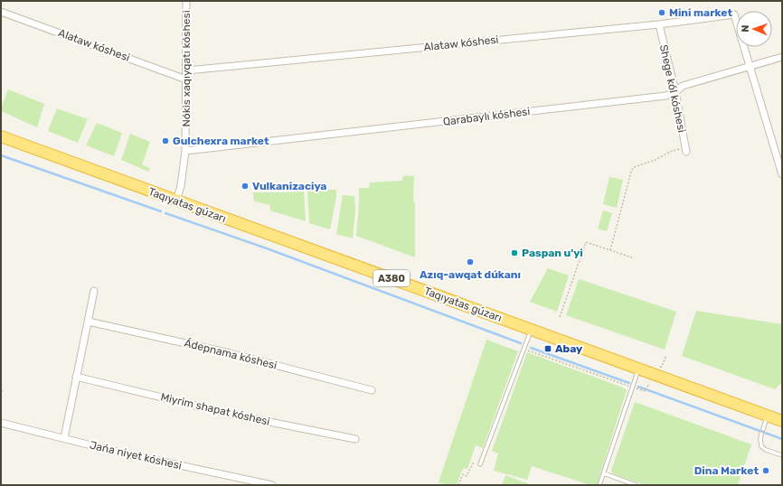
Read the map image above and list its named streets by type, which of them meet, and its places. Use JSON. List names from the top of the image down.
{
  "streets": {
    "highway": ["Taqıyatas gúzarı", "A380"],
    "street": [
      "Alataw kóshesi",
      "Nókis xaqıyqatı kóshesi",
      "Shege kól kóshesi",
      "Qarabaylı kóshesi",
      "Ádepnama kóshesi",
      "Miyrim shapat kóshesi",
      "Jańa niyet kóshesi"
    ]
  },
  "crossings": [
    ["Alataw kóshesi", "Nókis xaqıyqatı kóshesi"],
    ["Alataw kóshesi", "Shege kól kóshesi"],
    ["Alataw kóshesi", "Qarabaylı kóshesi"],
    ["Nókis xaqıyqatı kóshesi", "Qarabaylı kóshesi"],
    ["Nókis xaqıyqatı kóshesi", "Taqıyatas gúzarı"],
    ["Shege kól kóshesi", "Qarabaylı kóshesi"]
  ],
  "places": {
    "other": [
      "Mini market",
      "Gulchexra market",
      "Vulkanizaciya",
      "Paspan u'yi",
      "Azıq-awqat dúkanı",
      "Dina Market"
    ],
    "transit": ["Abay"]
  },
  "north": "left"
}
